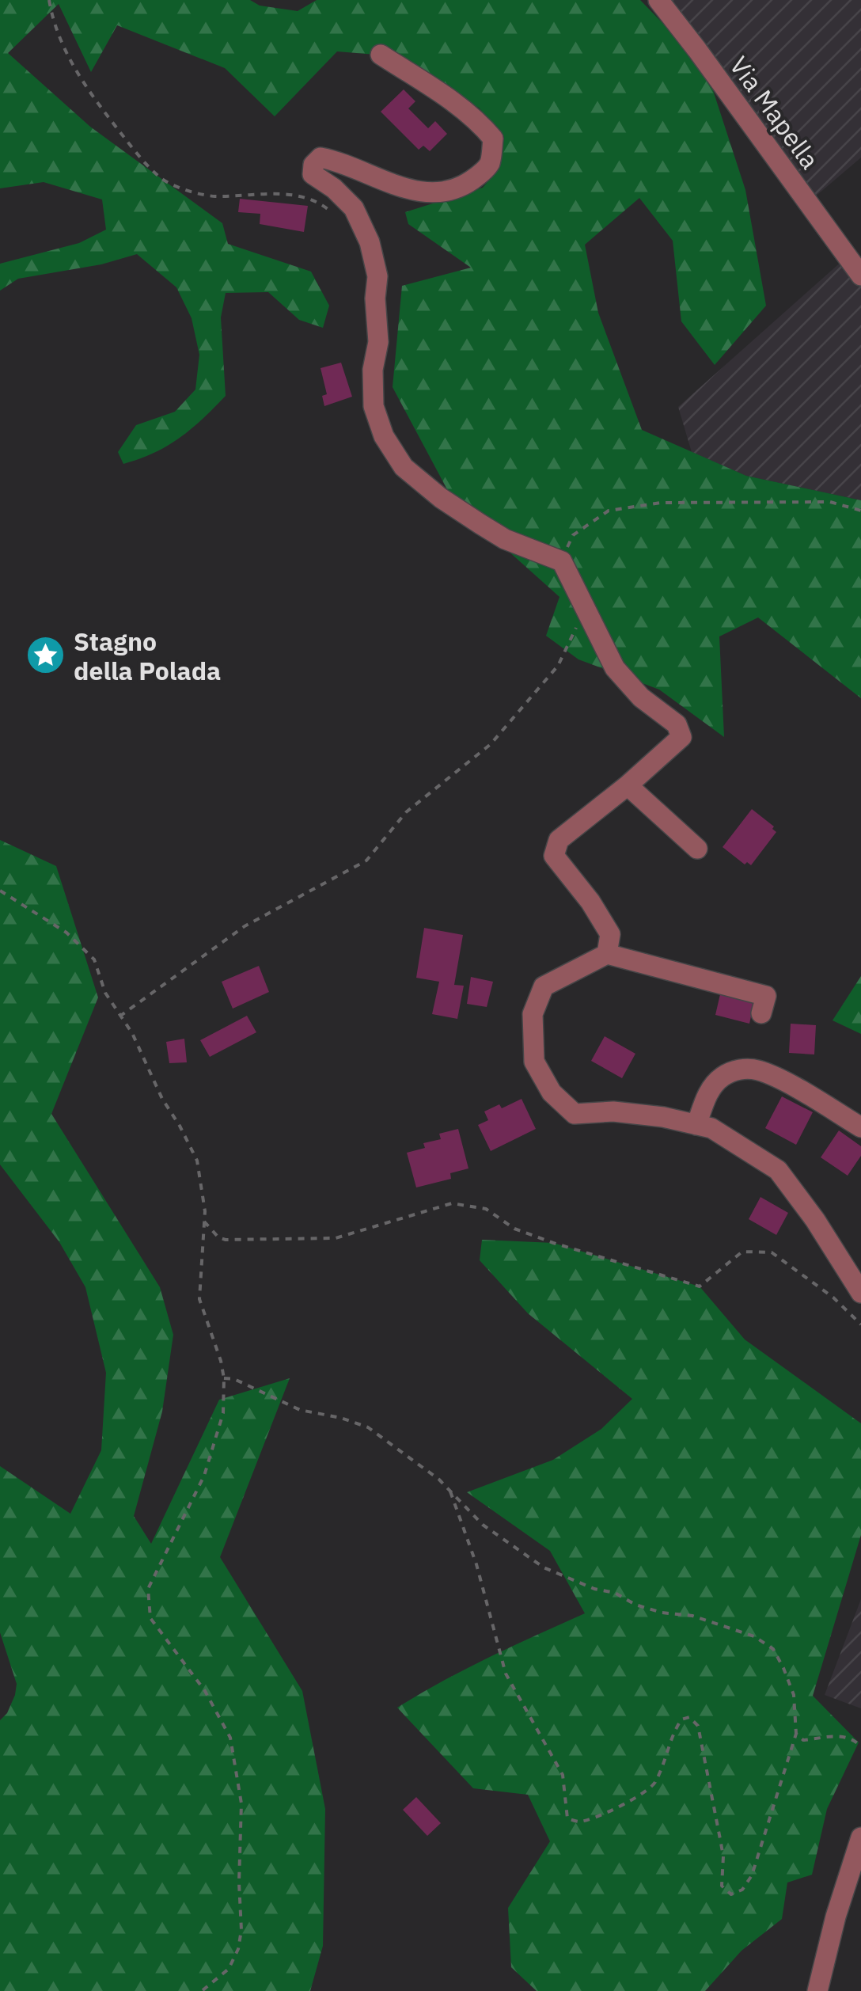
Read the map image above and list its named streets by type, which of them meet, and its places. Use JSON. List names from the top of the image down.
{
  "streets": {
    "street": ["Via Mapella"]
  },
  "places": {
    "place": ["Stagno della Polada"]
  }
}
